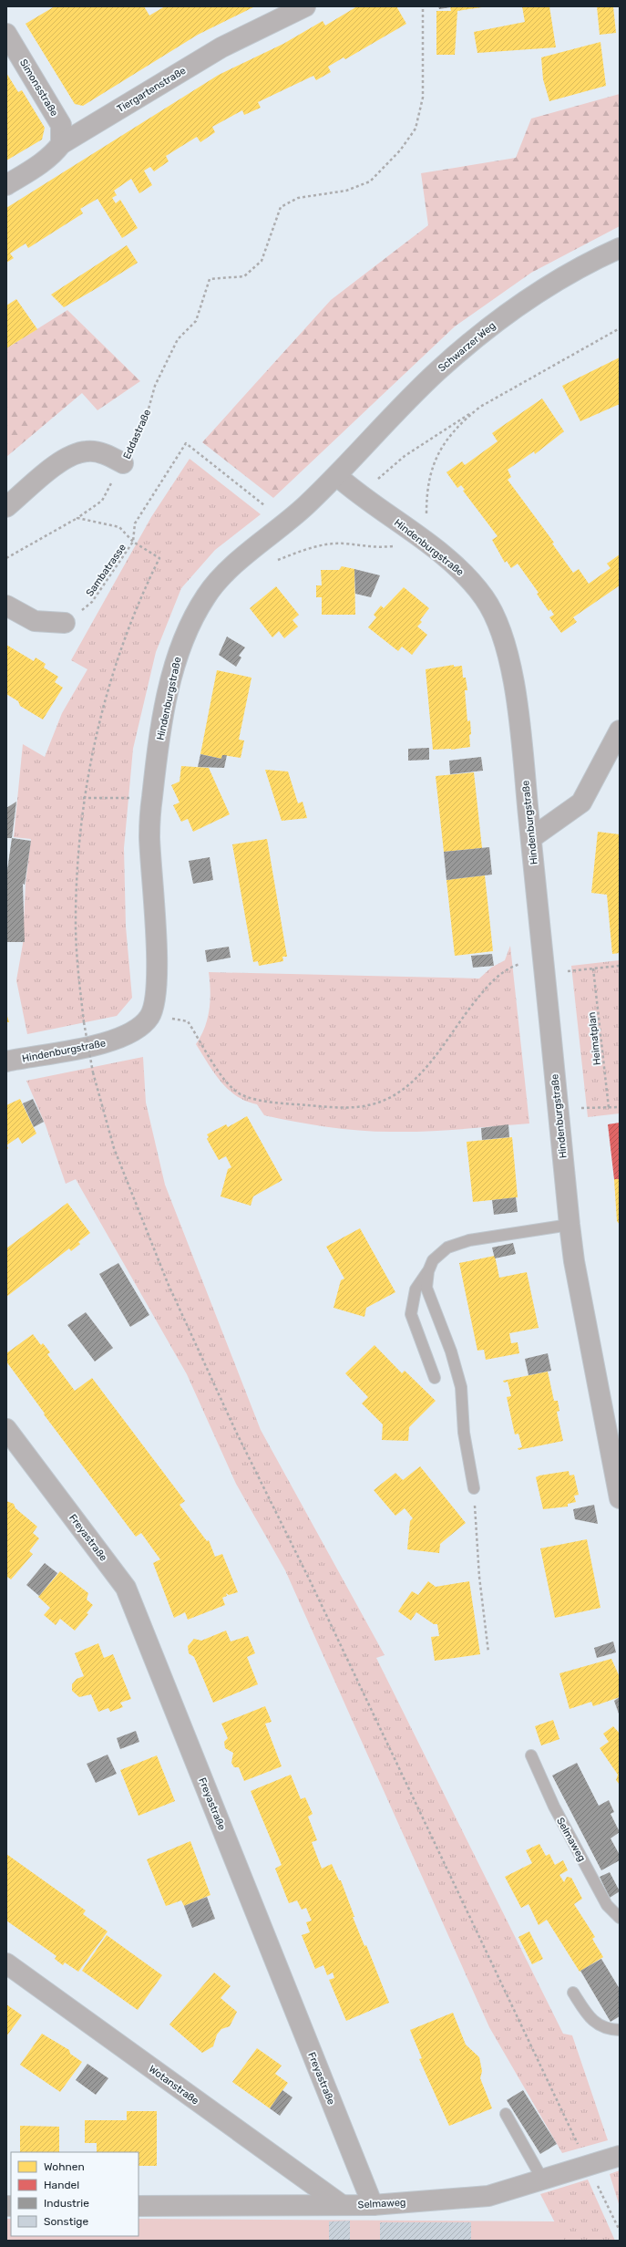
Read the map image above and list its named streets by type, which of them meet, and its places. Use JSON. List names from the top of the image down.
{
  "streets": {
    "street": [
      "Simonsstraße",
      "Tiergartenstraße",
      "Schwarzer Weg",
      "Eddastraße",
      "Hindenburgstraße",
      "Freyastraße",
      "Selmaweg",
      "Wotanstraße"
    ],
    "path": ["Sambatrasse", "Heimatplan"]
  },
  "crossings": [
    ["Simonsstraße", "Tiergartenstraße"],
    ["Schwarzer Weg", "Hindenburgstraße"],
    ["Freyastraße", "Selmaweg"],
    ["Selmaweg", "Wotanstraße"]
  ],
  "legend": [
    "Wohnen",
    "Handel",
    "Industrie",
    "Sonstige"
  ]
}
